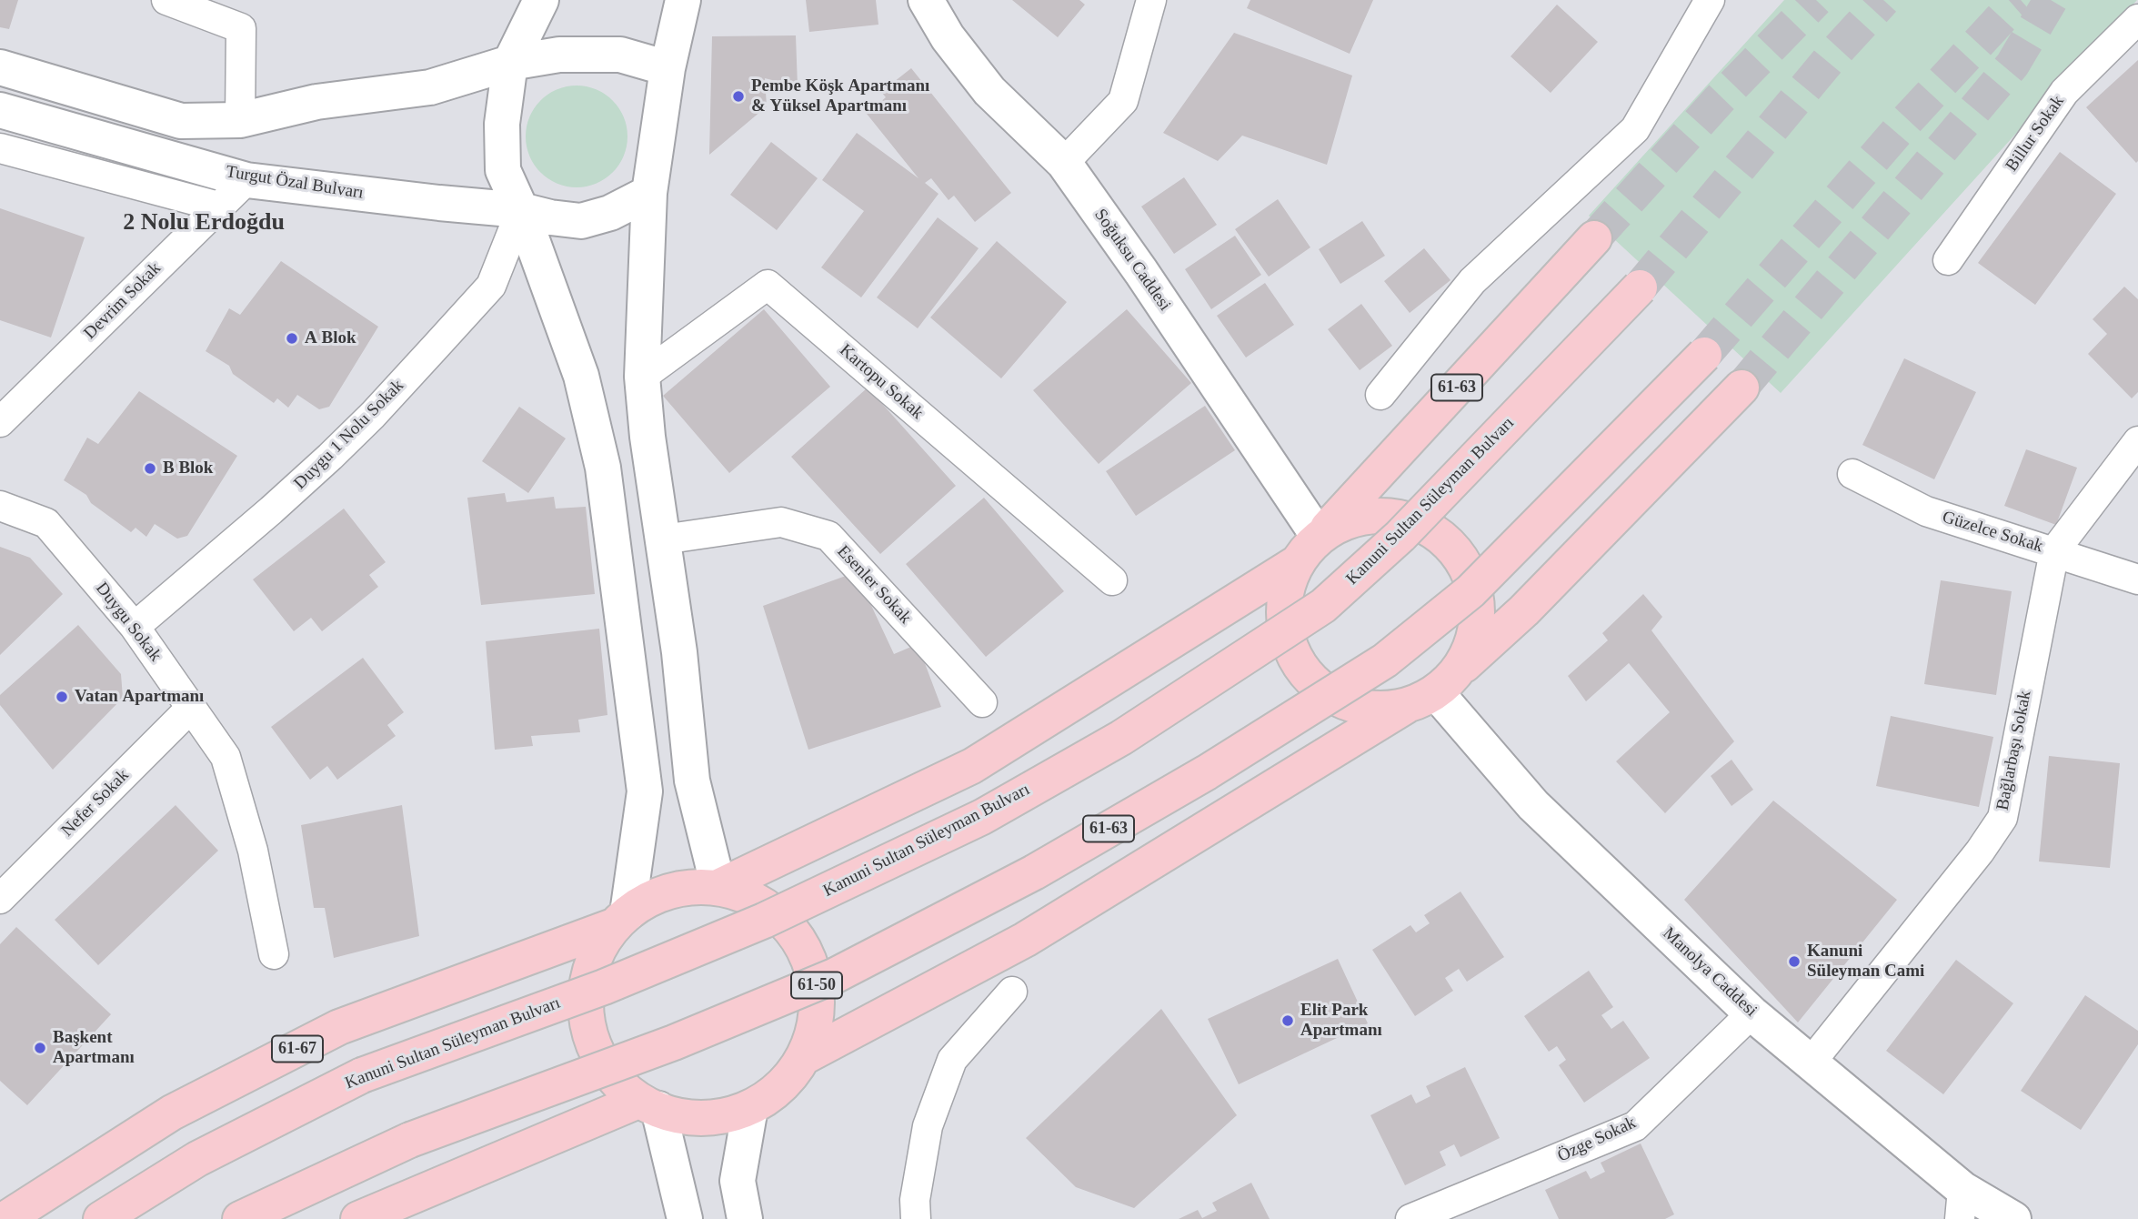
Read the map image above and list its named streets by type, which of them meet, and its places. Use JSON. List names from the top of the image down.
{
  "streets": {
    "main road": [
      "61-63",
      "Kanuni Sultan Süleyman Bulvarı",
      "61-50",
      "61-67"
    ],
    "street": [
      "Billur Sokak",
      "Turgut Özal Bulvarı",
      "Soğuksu Caddesi",
      "Devrim Sokak",
      "Kartopu Sokak",
      "Duygu 1 Nolu Sokak",
      "Güzelce Sokak",
      "Esenler Sokak",
      "Duygu Sokak",
      "Bağlarbaşı Sokak",
      "Nefer Sokak",
      "Manolya Caddesi",
      "Özge Sokak"
    ]
  },
  "crossings": [
    ["Turgut Özal Bulvarı", "Devrim Sokak"],
    ["Turgut Özal Bulvarı", "Duygu 1 Nolu Sokak"],
    ["Soğuksu Caddesi", "61-63"],
    ["Soğuksu Caddesi", "Manolya Caddesi"],
    ["61-63", "Manolya Caddesi"],
    ["61-63", "61-50"],
    ["61-63", "61-67"],
    ["Duygu 1 Nolu Sokak", "Duygu Sokak"],
    ["Güzelce Sokak", "Bağlarbaşı Sokak"],
    ["Duygu Sokak", "Nefer Sokak"],
    ["Bağlarbaşı Sokak", "Manolya Caddesi"],
    ["Manolya Caddesi", "Özge Sokak"]
  ],
  "districts": ["2 Nolu Erdoğdu"],
  "places": [
    "Pembe Köşk Apartmanı & Yüksel Apartmanı",
    "A Blok",
    "B Blok",
    "Vatan Apartmanı",
    "Kanuni Süleyman Cami",
    "Elit Park Apartmanı",
    "Başkent Apartmanı"
  ]
}
